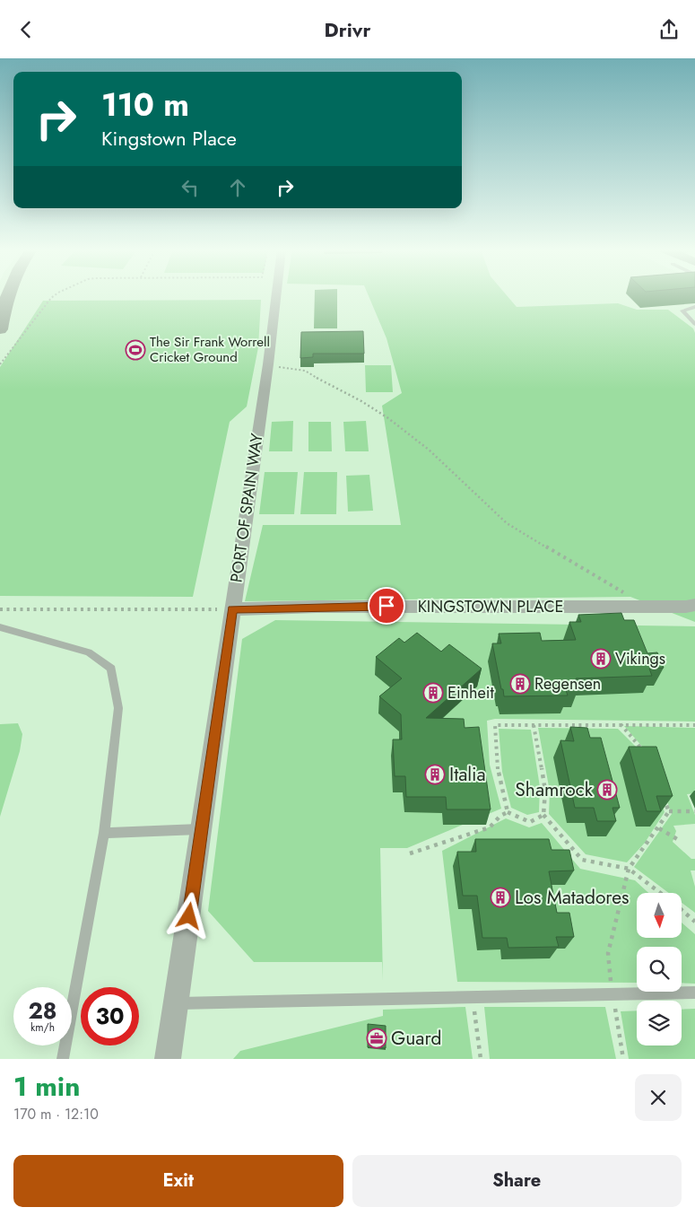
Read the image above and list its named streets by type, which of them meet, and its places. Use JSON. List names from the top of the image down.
{
  "streets": {
    "street": ["PORT OF SPAIN WAY", "KINGSTOWN PLACE"]
  },
  "crossings": [
    ["PORT OF SPAIN WAY", "KINGSTOWN PLACE"]
  ],
  "places": {
    "sports": ["The Sir Frank Worrell Cricket Ground"],
    "building": [
      "Vikings",
      "Regensen",
      "Einheit",
      "Italia",
      "Shamrock",
      "Los Matadores"
    ],
    "office": ["Guard"]
  },
  "north": "bottom",
  "page": {
    "header": "Drivr",
    "turn": ["110 m", "Kingstown Place"],
    "speed": "28 km/h",
    "limit": "30",
    "heading": ["1 min", "170 m · 12:10"],
    "buttons": ["Exit", "Share"]
  }
}
